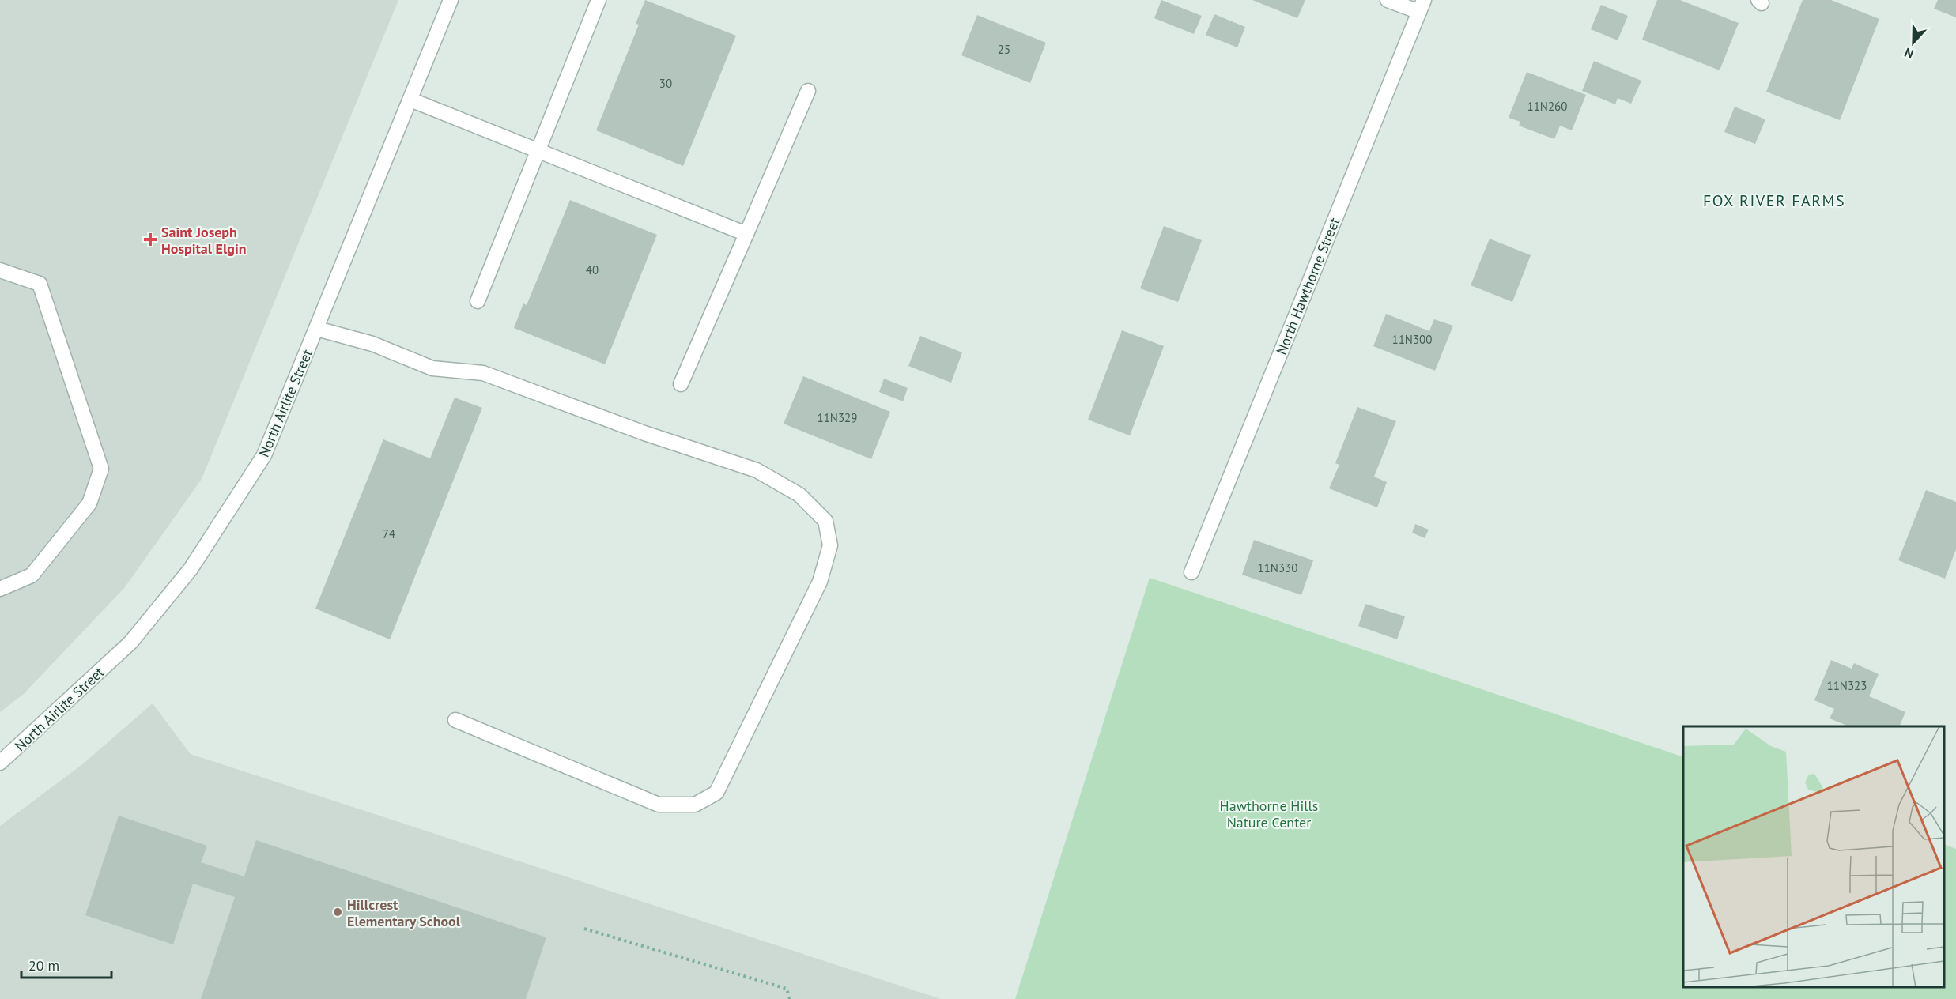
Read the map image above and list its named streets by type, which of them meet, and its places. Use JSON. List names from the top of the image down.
{
  "streets": {
    "street": ["North Hawthorne Street", "North Airlite Street"]
  },
  "districts": ["FOX RIVER FARMS"],
  "parks": ["Hawthorne Hills Nature Center"],
  "places": {
    "health": ["Saint Joseph Hospital Elgin"],
    "other": ["Hillcrest Elementary School"]
  },
  "house_numbers": [
    "25",
    "30",
    "11N260",
    "40",
    "11N300",
    "11N329",
    "74",
    "11N330",
    "11N323"
  ],
  "scale_bar": "20 m",
  "north": "bottom"
}
